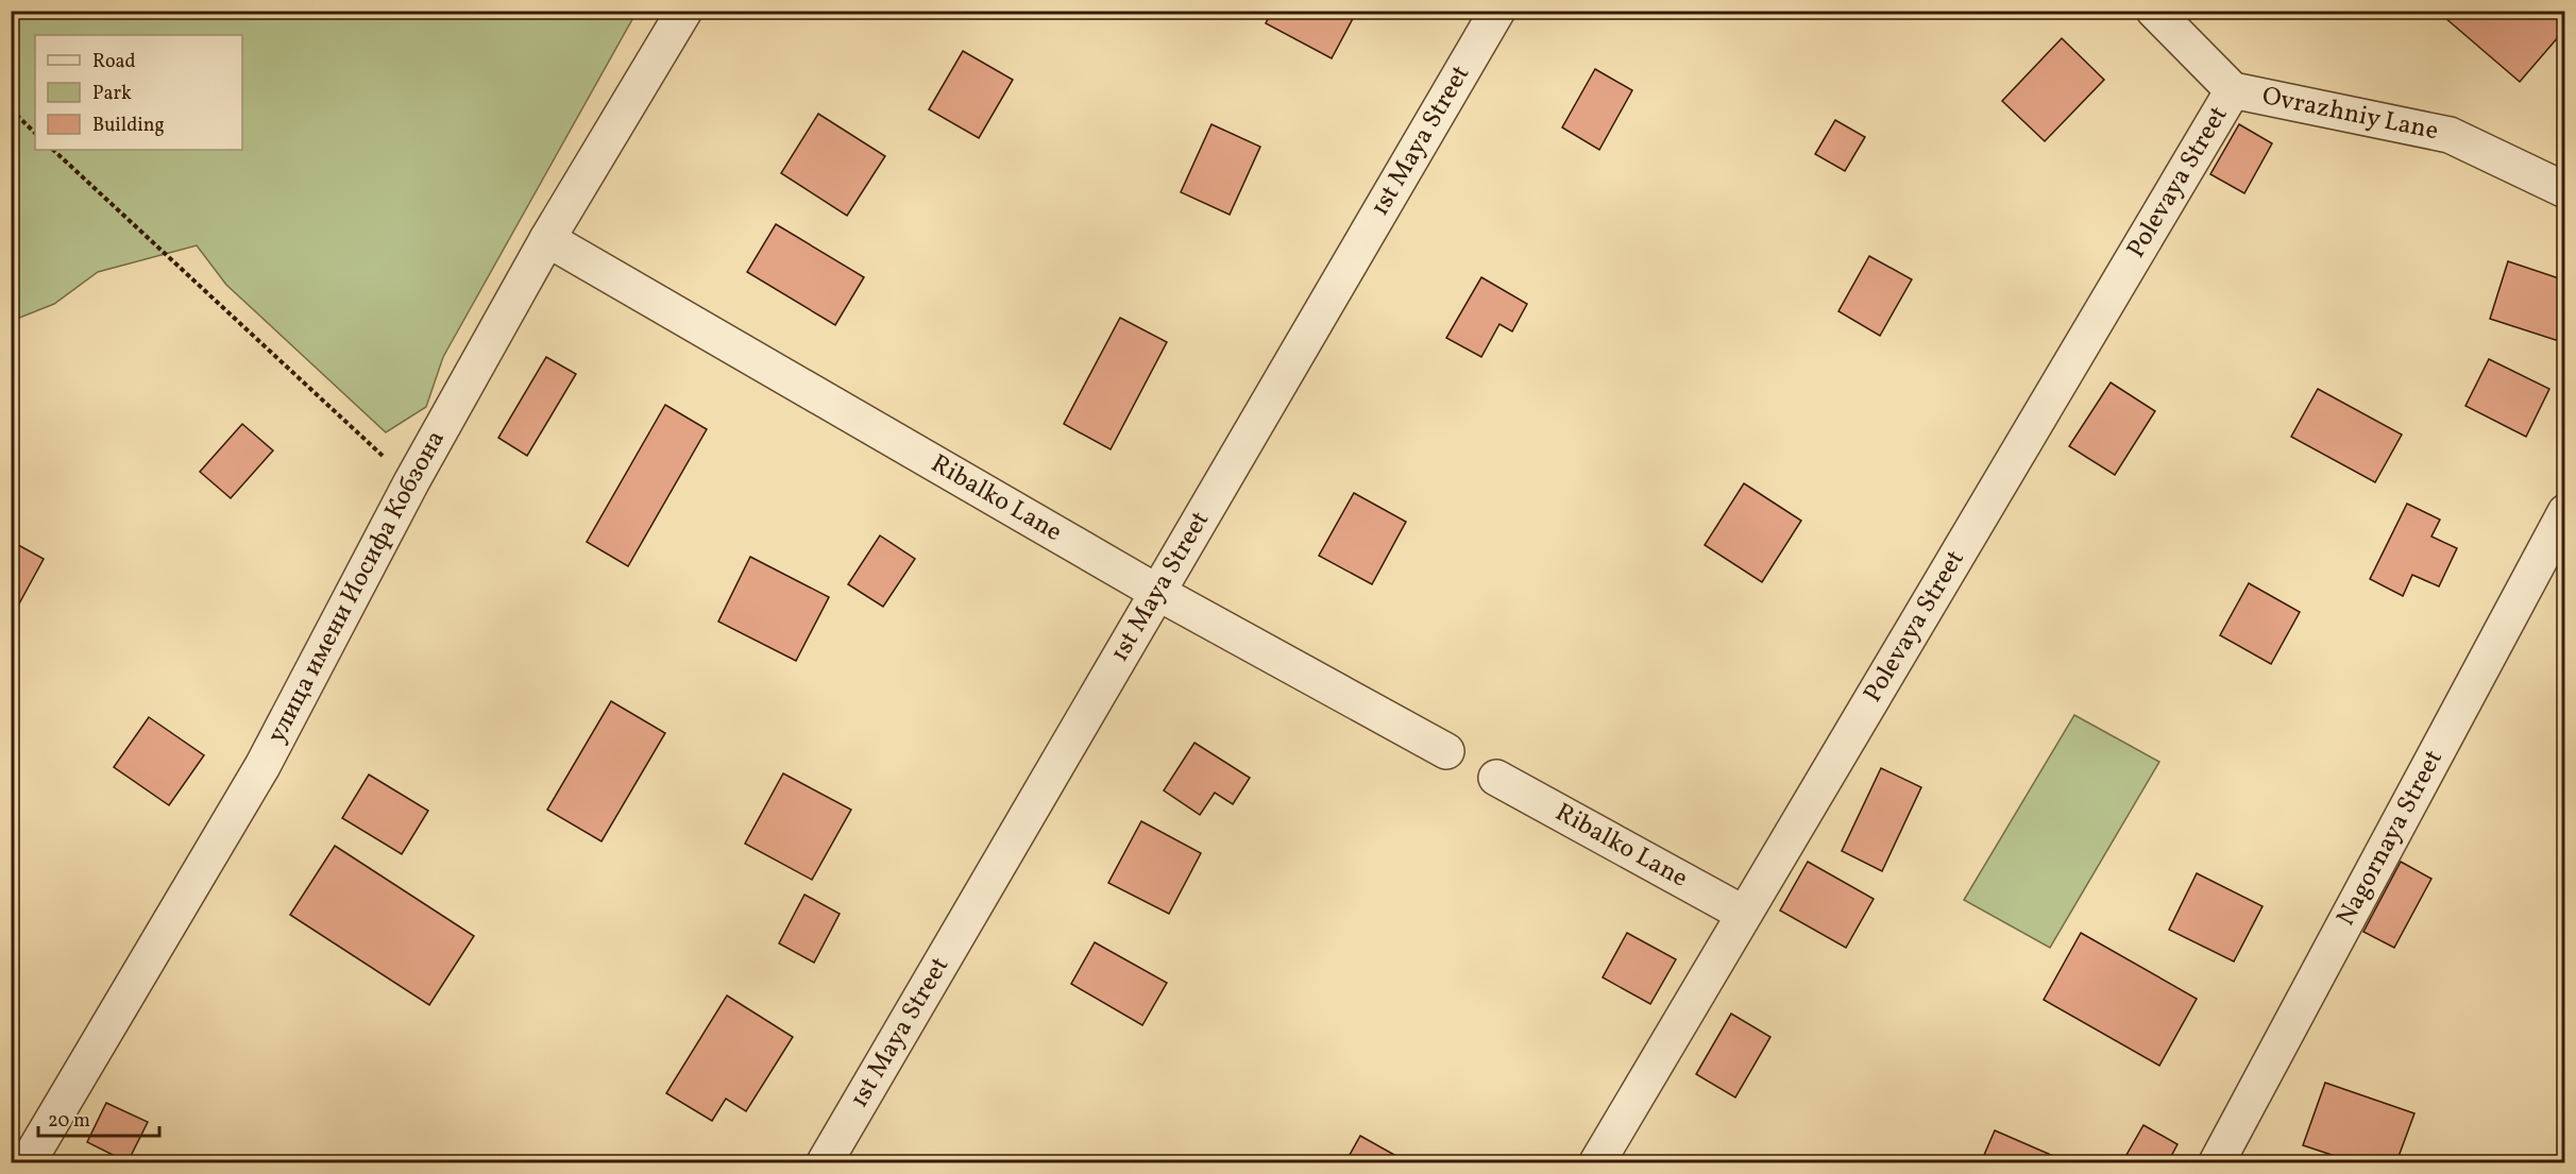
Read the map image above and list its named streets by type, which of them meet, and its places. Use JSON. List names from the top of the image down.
{
  "streets": {
    "street": [
      "Ovrazhniy Lane",
      "1st Maya Street",
      "Polevaya Street",
      "Ribalko Lane",
      "улица имени Иосифа Кобзона",
      "Nagornaya Street"
    ]
  },
  "crossings": [
    ["Ovrazhniy Lane", "Polevaya Street"],
    ["1st Maya Street", "Ribalko Lane"],
    ["Polevaya Street", "Ribalko Lane"],
    ["Ribalko Lane", "улица имени Иосифа Кобзона"]
  ],
  "legend": ["Road", "Park", "Building"],
  "scale_bar": "20 m"
}
